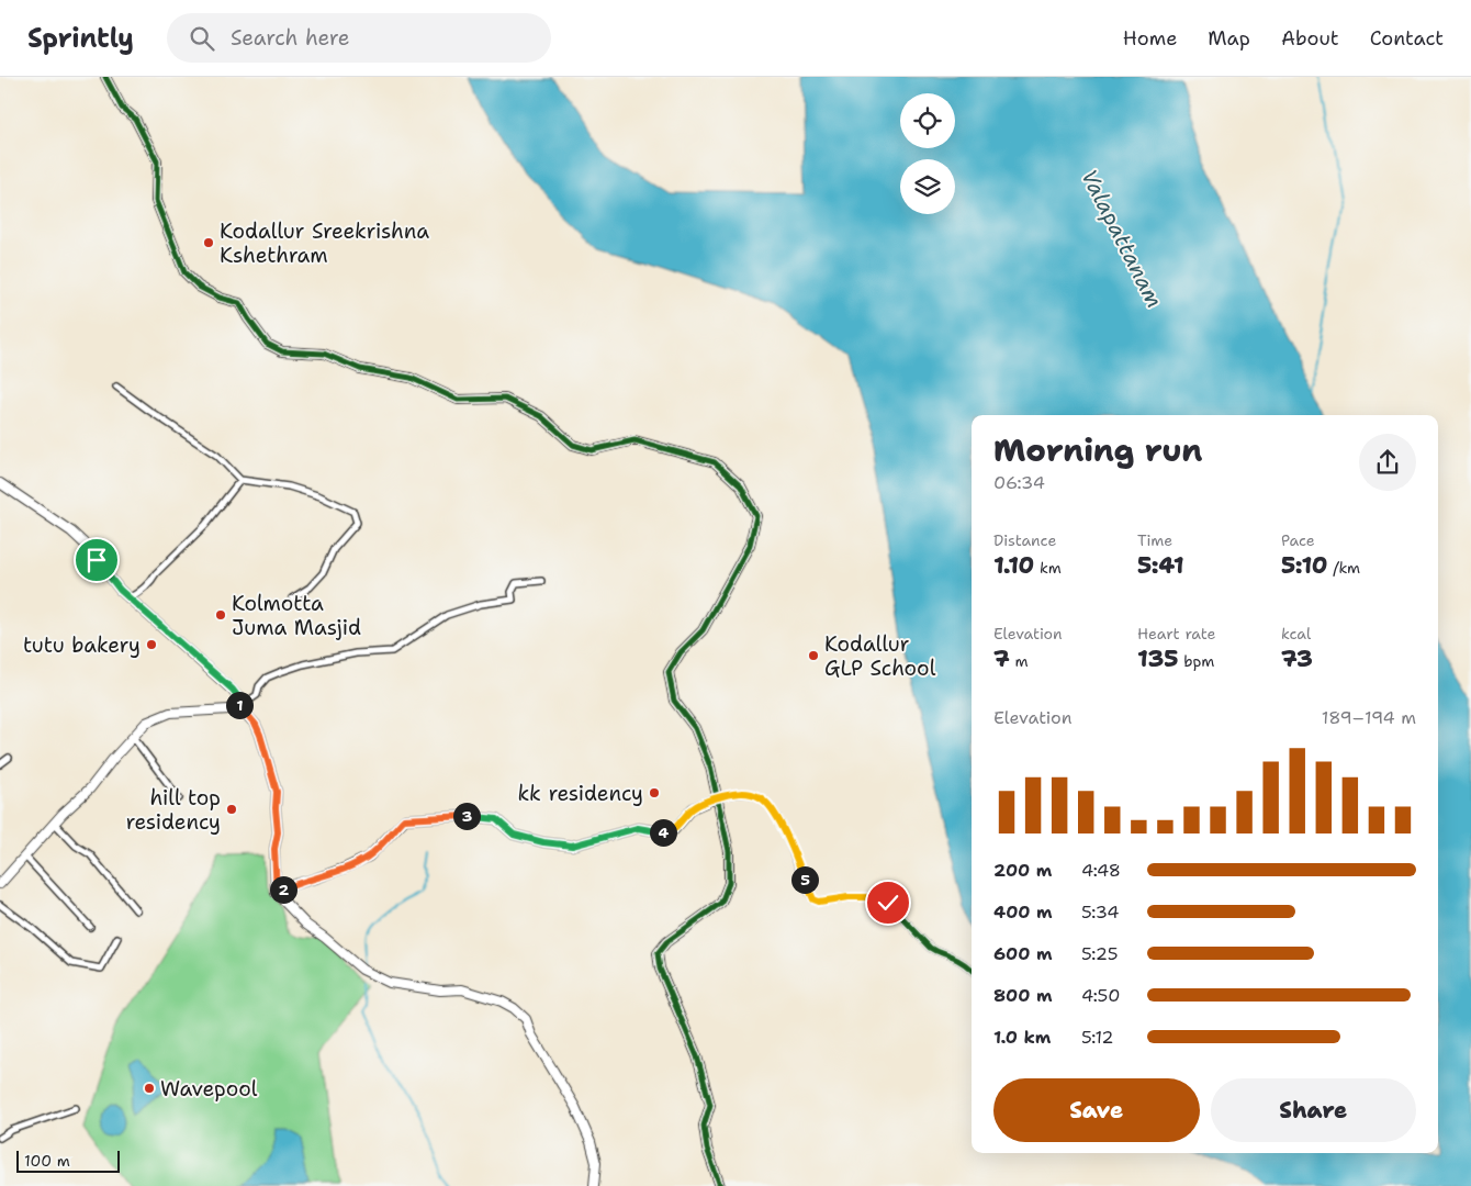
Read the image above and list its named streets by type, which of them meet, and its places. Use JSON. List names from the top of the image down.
{
  "water": ["Valapattanam"],
  "places": [
    "Kodallur Sreekrishna Kshethram",
    "Kolmotta Juma Masjid",
    "tutu bakery",
    "Kodallur GLP School",
    "kk residency",
    "hill top residency",
    "Wavepool"
  ],
  "scale_bar": "100 m",
  "page": {
    "header": "Sprintly",
    "search": "Search here",
    "nav": [
      "Home",
      "Map",
      "About",
      "Contact"
    ],
    "heading": ["Morning run", "06:34"],
    "stats": [
      ["Distance", "1.10 km"],
      ["Time", "5:41"],
      ["Pace", "5:10 /km"],
      ["Elevation", "7 m"],
      ["Heart rate", "135 bpm"],
      ["kcal", "73"]
    ],
    "pins": [
      "1",
      "3",
      "4",
      "5",
      "2"
    ],
    "chart": ["Elevation", "189–194 m"],
    "list": [
      {
        "name": "200 m",
        "note": "4:48"
      },
      {
        "name": "400 m",
        "note": "5:34"
      },
      {
        "name": "600 m",
        "note": "5:25"
      },
      {
        "name": "800 m",
        "note": "4:50"
      },
      {
        "name": "1.0 km",
        "note": "5:12"
      }
    ],
    "buttons": ["Save", "Share"],
    "scale": "100 m"
  }
}
